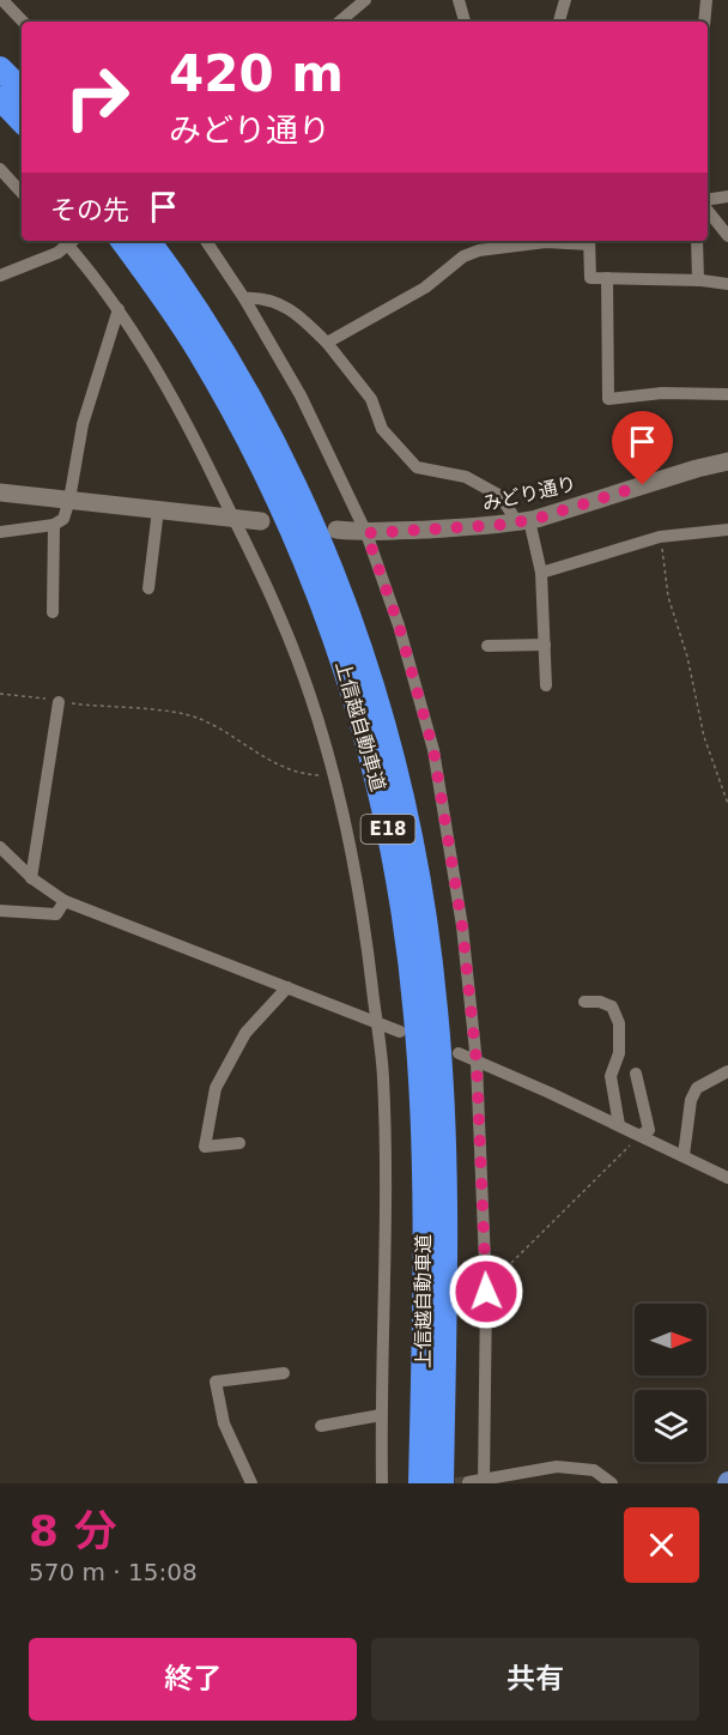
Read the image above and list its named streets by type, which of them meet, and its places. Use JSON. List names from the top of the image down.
{
  "streets": {
    "highway": ["上信越自動車道", "E18"],
    "street": ["みどり通り"]
  },
  "north": "right",
  "page": {
    "turn": ["420 m", "みどり通り"],
    "then": "その先",
    "heading": ["8 分", "570 m · 15:08"],
    "buttons": ["終了", "共有"]
  }
}
